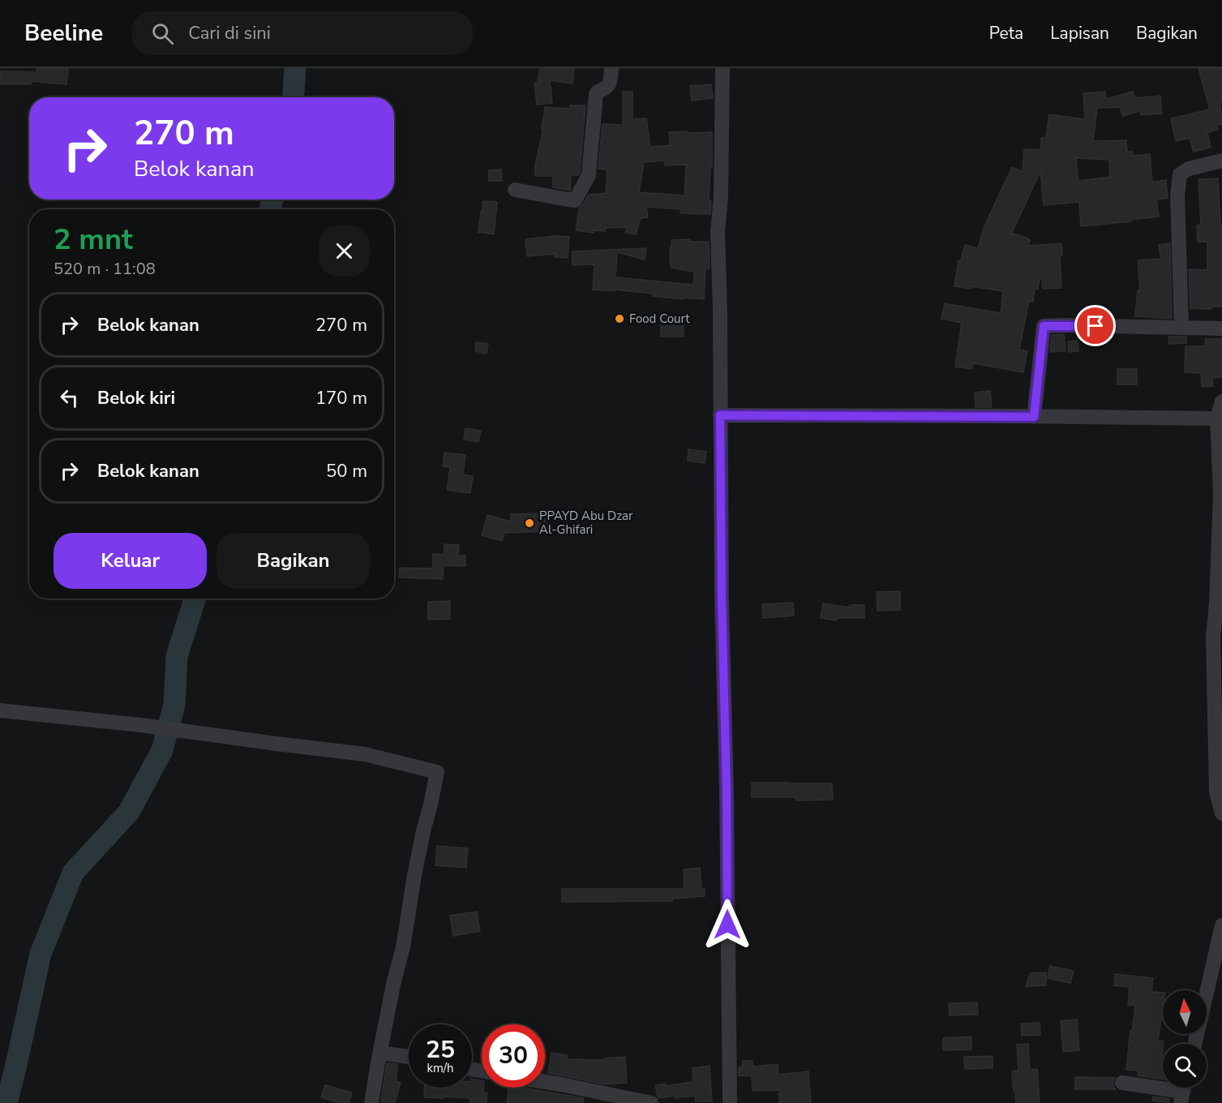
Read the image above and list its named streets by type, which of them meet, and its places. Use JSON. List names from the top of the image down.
{
  "places": ["Food Court", "PPAYD Abu Dzar Al-Ghifari"],
  "north": "top",
  "page": {
    "header": "Beeline",
    "search": "Cari di sini",
    "nav": ["Peta", "Lapisan", "Bagikan"],
    "turn": ["270 m", "Belok kanan"],
    "heading": ["2 mnt", "520 m · 11:08"],
    "list": [
      {
        "name": "Belok kanan",
        "value": "270 m"
      },
      {
        "name": "Belok kiri",
        "value": "170 m"
      },
      {
        "name": "Belok kanan",
        "value": "50 m"
      }
    ],
    "buttons": ["Keluar", "Bagikan"],
    "speed": "25 km/h",
    "limit": "30"
  }
}
